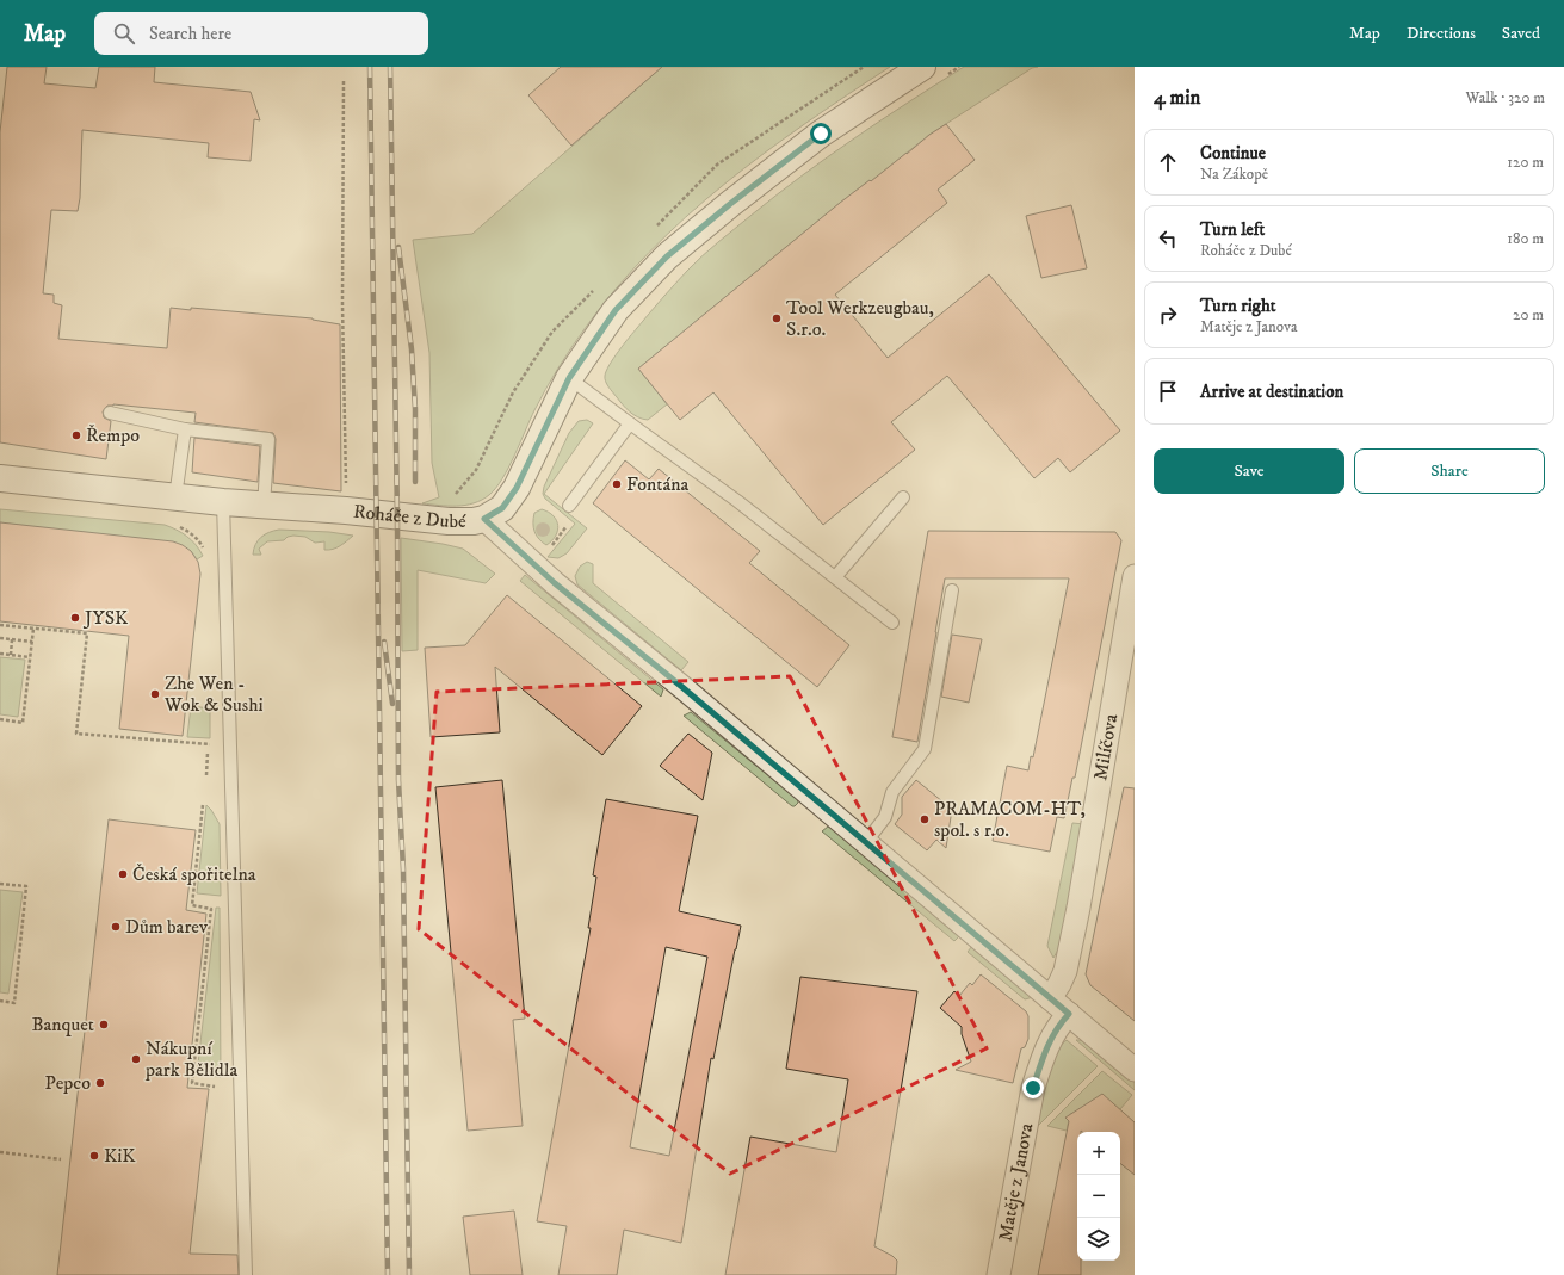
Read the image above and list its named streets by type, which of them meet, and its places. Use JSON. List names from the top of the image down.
{
  "streets": {
    "street": ["Roháče z Dubé", "Milíčova", "Matěje z Janova"]
  },
  "crossings": [
    ["Roháče z Dubé", "Milíčova"],
    ["Roháče z Dubé", "Matěje z Janova"]
  ],
  "places": [
    "Tool Werkzeugbau, S.r.o.",
    "Řempo",
    "Fontána",
    "JYSK",
    "Zhe Wen - Wok & Sushi",
    "PRAMACOM-HT, spol. s r.o.",
    "Česká spořitelna",
    "Dům barev",
    "Banquet",
    "Nákupní park Bělidla",
    "Pepco",
    "KiK"
  ],
  "page": {
    "header": "Map",
    "search": "Search here",
    "nav": ["Map", "Directions", "Saved"],
    "heading": ["4 min", "Walk · 320 m"],
    "list": [
      ["Continue", "Na Zákopě", "120 m"],
      ["Turn left", "Roháče z Dubé", "180 m"],
      ["Turn right", "Matěje z Janova", "20 m"],
      "Arrive at destination"
    ],
    "buttons": ["Save", "Share"],
    "map_buttons": ["+", "−"]
  }
}
